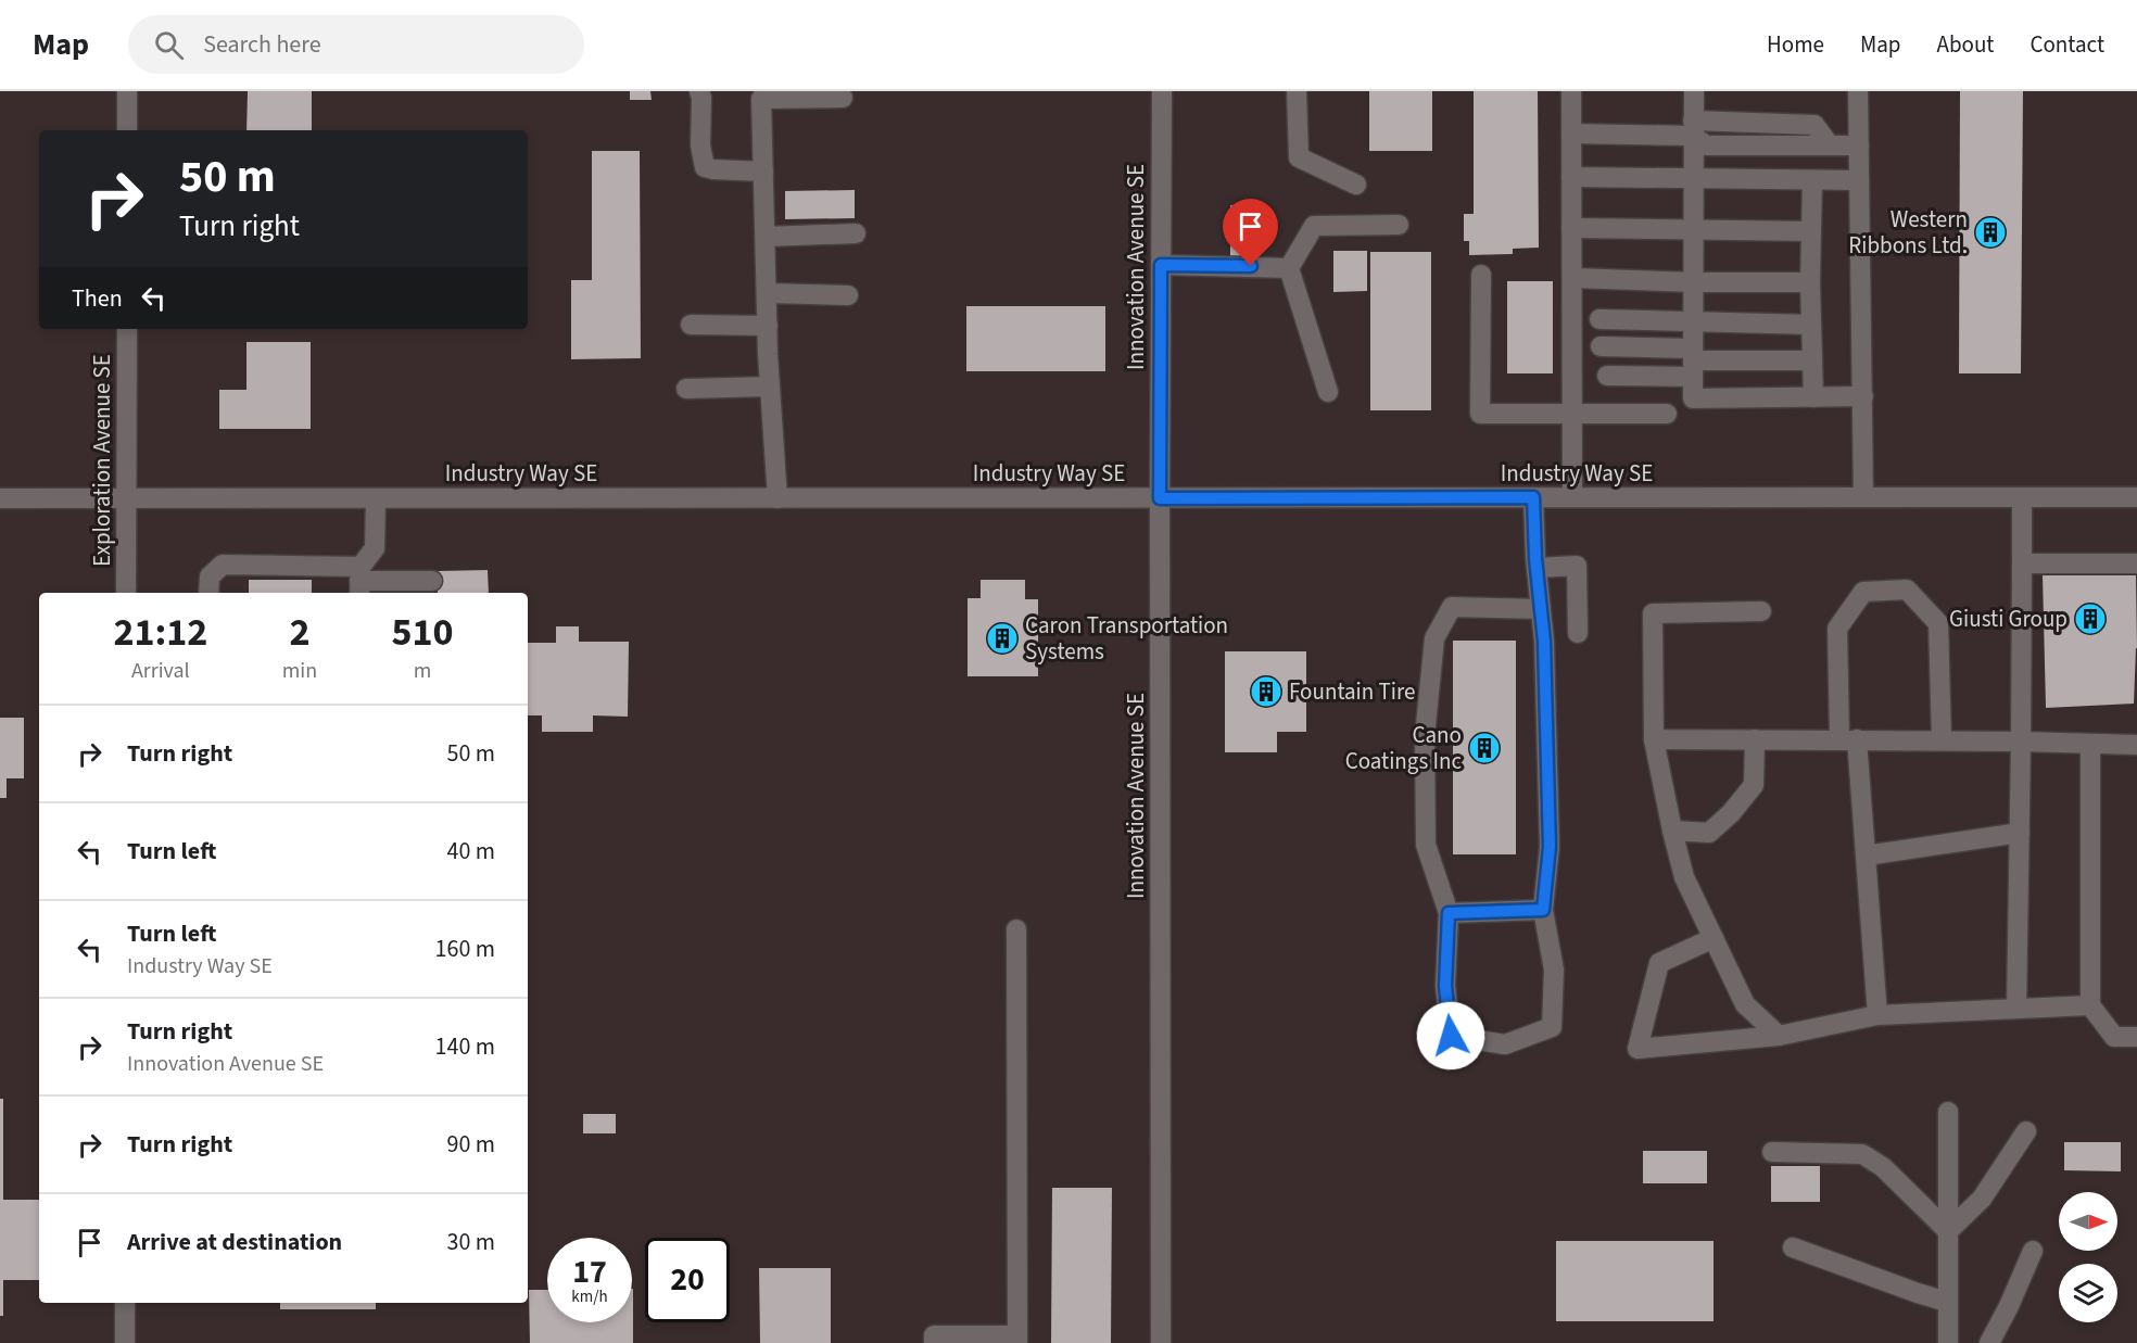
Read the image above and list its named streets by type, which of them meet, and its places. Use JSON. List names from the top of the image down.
{
  "streets": {
    "street": ["Innovation Avenue SE", "Exploration Avenue SE", "Industry Way SE"]
  },
  "crossings": [
    ["Innovation Avenue SE", "Industry Way SE"],
    ["Exploration Avenue SE", "Industry Way SE"]
  ],
  "places": {
    "building": [
      "Western Ribbons Ltd.",
      "Giusti Group",
      "Caron Transportation Systems",
      "Fountain Tire",
      "Cano Coatings Inc"
    ]
  },
  "north": "right",
  "page": {
    "header": "Map",
    "search": "Search here",
    "nav": [
      "Home",
      "Map",
      "About",
      "Contact"
    ],
    "turn": ["50 m", "Turn right"],
    "then": "Then",
    "eta": [
      "21:12",
      "Arrival",
      "2",
      "min",
      "510",
      "m"
    ],
    "list": [
      {
        "name": "Turn right",
        "value": "50 m"
      },
      {
        "name": "Turn left",
        "value": "40 m"
      },
      {
        "name": "Turn left",
        "note": "Industry Way SE",
        "value": "160 m"
      },
      {
        "name": "Turn right",
        "note": "Innovation Avenue SE",
        "value": "140 m"
      },
      {
        "name": "Turn right",
        "value": "90 m"
      },
      {
        "name": "Arrive at destination",
        "value": "30 m"
      }
    ],
    "speed": "17 km/h",
    "limit": "20"
  }
}
